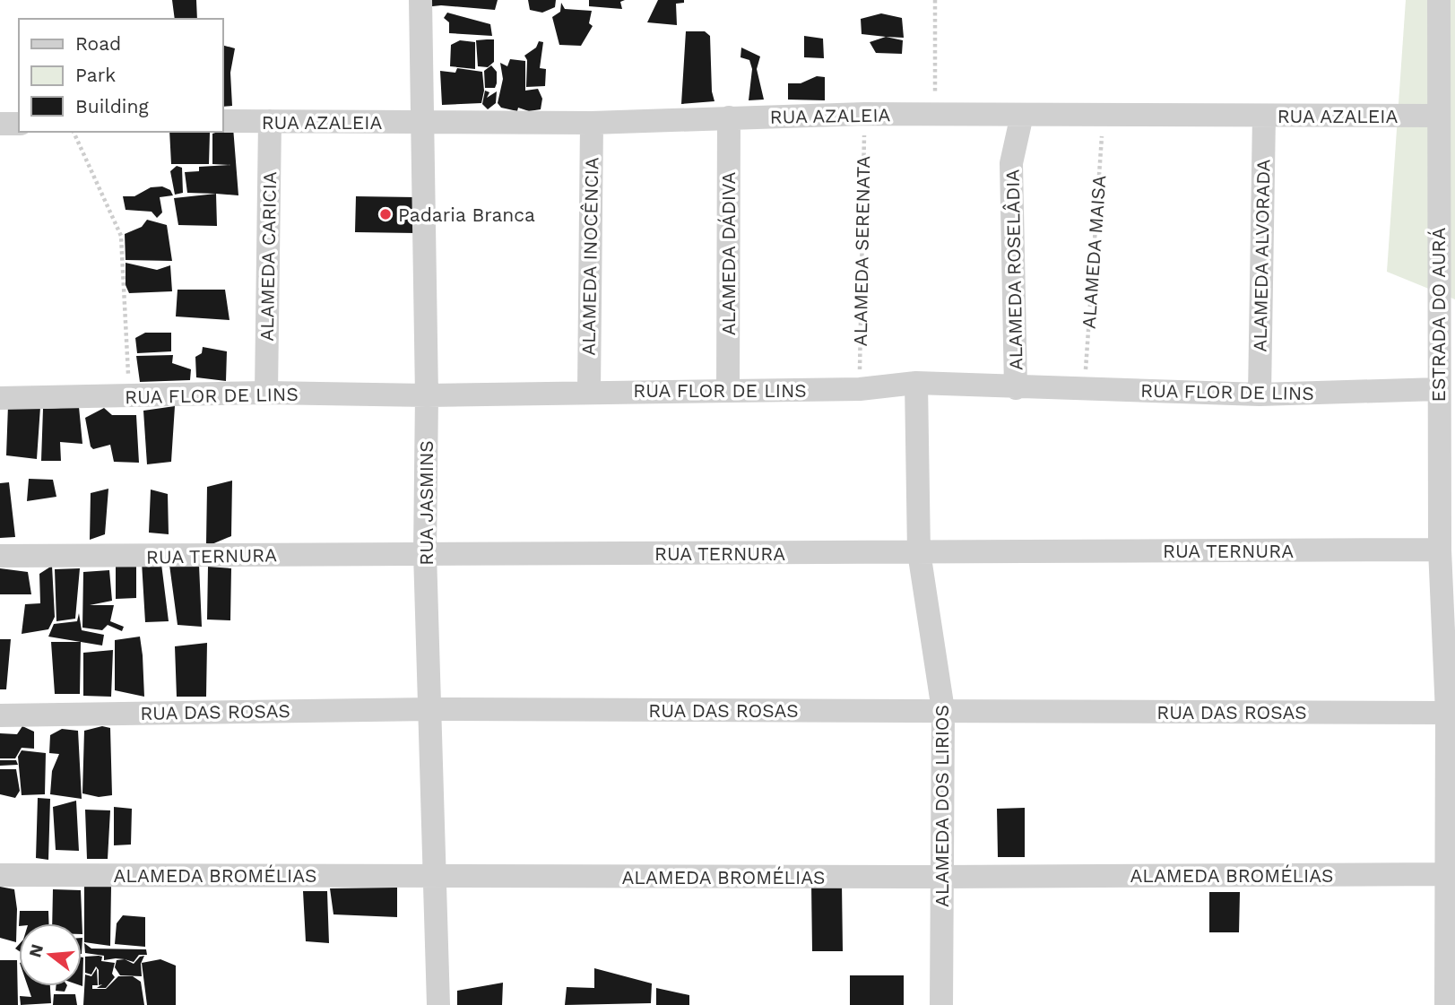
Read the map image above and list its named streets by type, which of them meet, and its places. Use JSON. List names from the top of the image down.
{
  "streets": {
    "street": [
      "RUA AZALEIA",
      "ALAMEDA DÁDIVA",
      "ALAMEDA ALVORADA",
      "ALAMEDA CARICIA",
      "ALAMEDA INOCÊNCIA",
      "ALAMEDA ROSELÂDIA",
      "ESTRADA DO AURÁ",
      "RUA FLOR DE LINS",
      "RUA JASMINS",
      "RUA TERNURA",
      "RUA DAS ROSAS",
      "ALAMEDA DOS LIRIOS",
      "ALAMEDA BROMÉLIAS"
    ],
    "path": ["ALAMEDA SERENATA", "ALAMEDA MAISA"]
  },
  "crossings": [
    ["RUA AZALEIA", "ALAMEDA SERENATA"],
    ["RUA AZALEIA", "ALAMEDA MAISA"],
    ["RUA AZALEIA", "ALAMEDA DÁDIVA"],
    ["RUA AZALEIA", "ALAMEDA ALVORADA"],
    ["RUA AZALEIA", "ALAMEDA CARICIA"],
    ["RUA AZALEIA", "ALAMEDA INOCÊNCIA"],
    ["RUA AZALEIA", "ALAMEDA ROSELÂDIA"],
    ["RUA AZALEIA", "ESTRADA DO AURÁ"],
    ["RUA AZALEIA", "RUA JASMINS"],
    ["ALAMEDA SERENATA", "RUA FLOR DE LINS"],
    ["ALAMEDA MAISA", "RUA FLOR DE LINS"],
    ["ALAMEDA DÁDIVA", "RUA FLOR DE LINS"],
    ["ALAMEDA ALVORADA", "RUA FLOR DE LINS"],
    ["ALAMEDA CARICIA", "RUA FLOR DE LINS"],
    ["ALAMEDA INOCÊNCIA", "RUA FLOR DE LINS"],
    ["ALAMEDA ROSELÂDIA", "RUA FLOR DE LINS"],
    ["ESTRADA DO AURÁ", "RUA FLOR DE LINS"],
    ["ESTRADA DO AURÁ", "RUA TERNURA"],
    ["ESTRADA DO AURÁ", "RUA DAS ROSAS"],
    ["ESTRADA DO AURÁ", "ALAMEDA BROMÉLIAS"],
    ["RUA FLOR DE LINS", "RUA JASMINS"],
    ["RUA FLOR DE LINS", "ALAMEDA DOS LIRIOS"],
    ["RUA JASMINS", "RUA TERNURA"],
    ["RUA JASMINS", "RUA DAS ROSAS"],
    ["RUA JASMINS", "ALAMEDA BROMÉLIAS"],
    ["RUA TERNURA", "ALAMEDA DOS LIRIOS"],
    ["RUA DAS ROSAS", "ALAMEDA DOS LIRIOS"],
    ["ALAMEDA DOS LIRIOS", "ALAMEDA BROMÉLIAS"]
  ],
  "places": ["Padaria Branca"],
  "legend": ["Road", "Park", "Building"],
  "north": "left"
}
